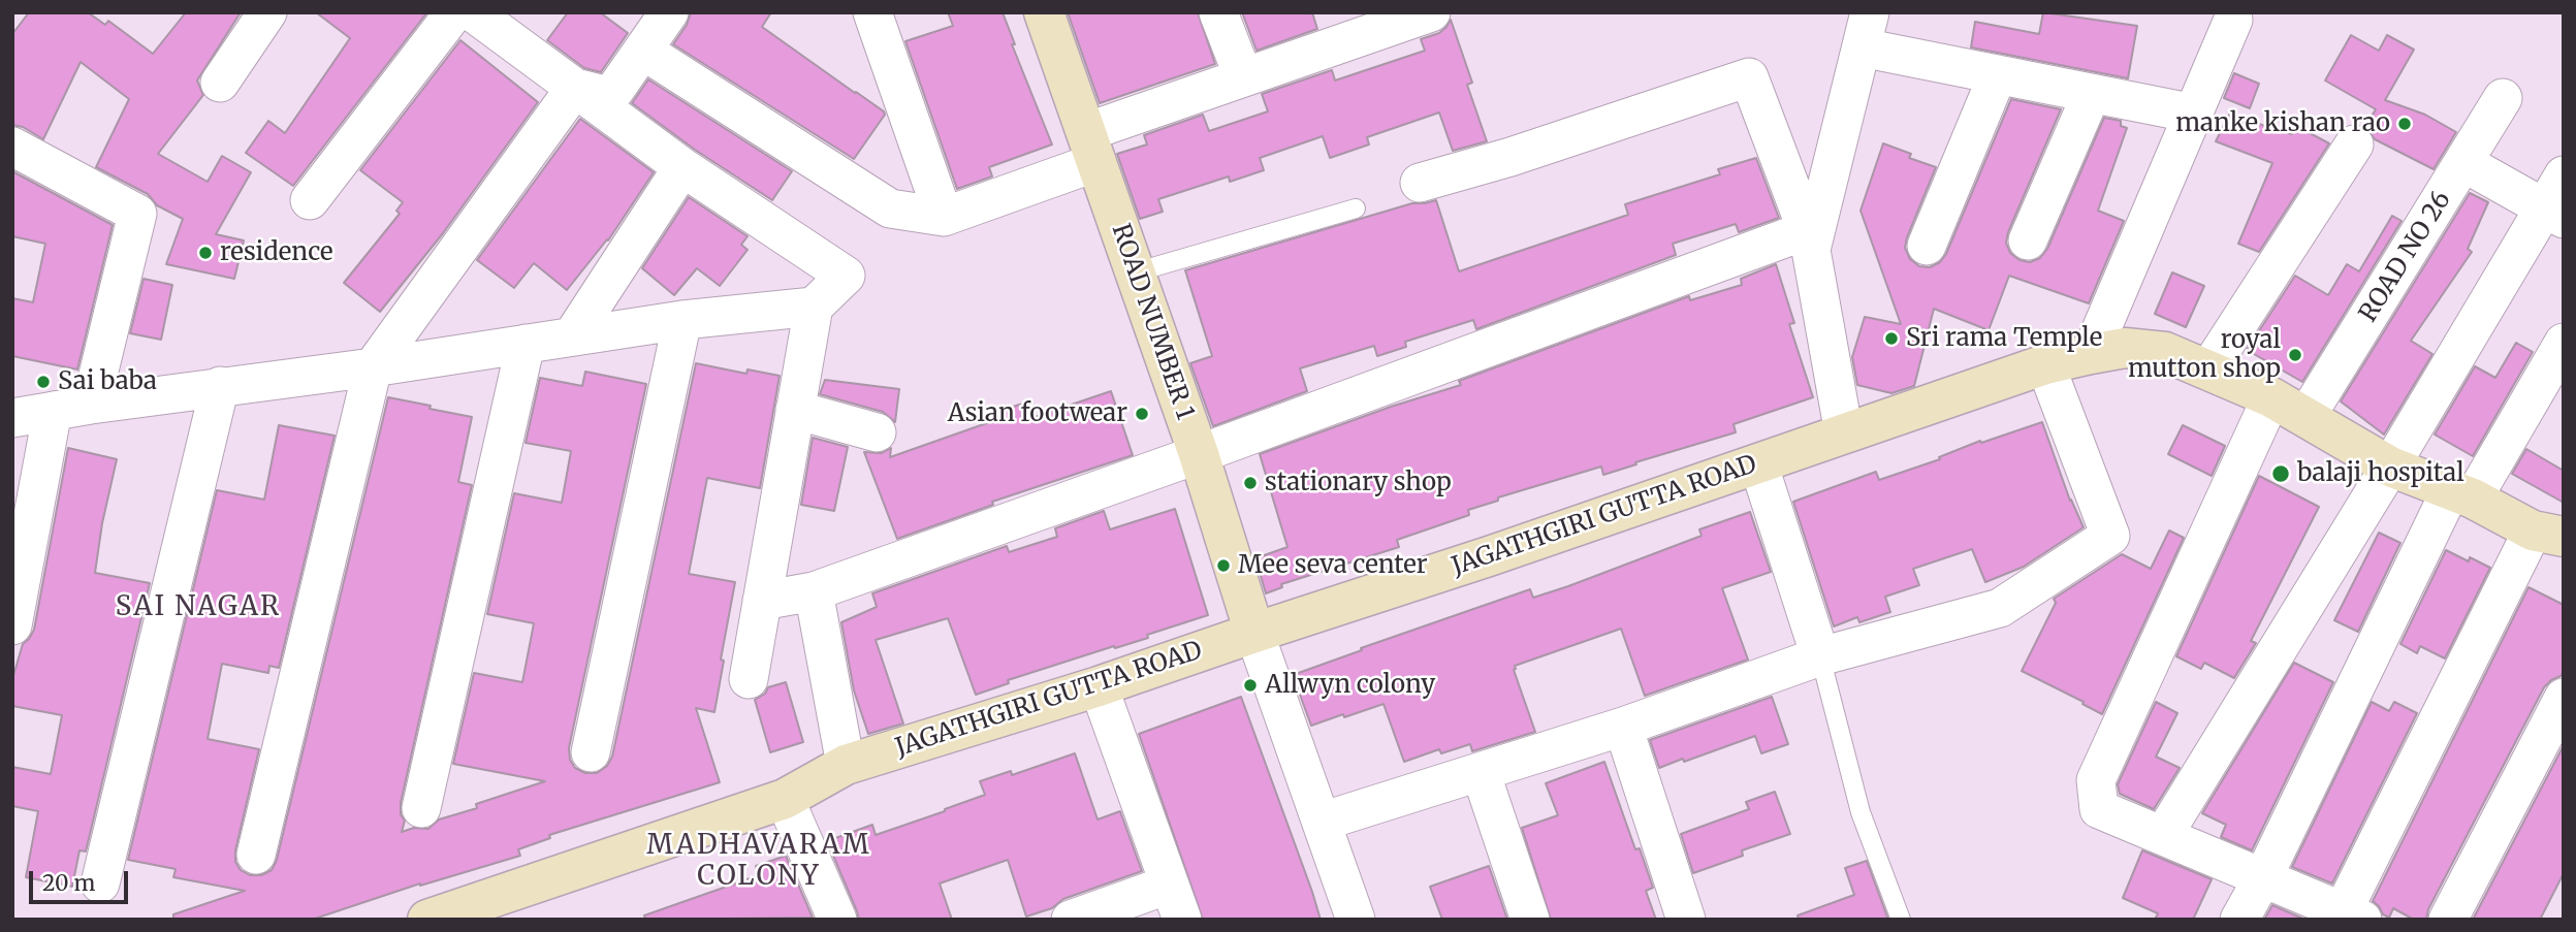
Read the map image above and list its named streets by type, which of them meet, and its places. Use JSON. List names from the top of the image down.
{
  "streets": {
    "street": ["ROAD NO 26", "ROAD NUMBER 1", "JAGATHGIRI GUTTA ROAD"]
  },
  "crossings": [
    ["ROAD NO 26", "JAGATHGIRI GUTTA ROAD"],
    ["ROAD NUMBER 1", "JAGATHGIRI GUTTA ROAD"]
  ],
  "districts": ["SAI NAGAR", "MADHAVARAM COLONY"],
  "places": [
    "manke kishan rao",
    "residence",
    "Sri rama Temple",
    "royal mutton shop",
    "Sai baba",
    "Asian footwear",
    "balaji hospital",
    "stationary shop",
    "Mee seva center",
    "Allwyn colony"
  ],
  "scale_bar": "20 m"
}
